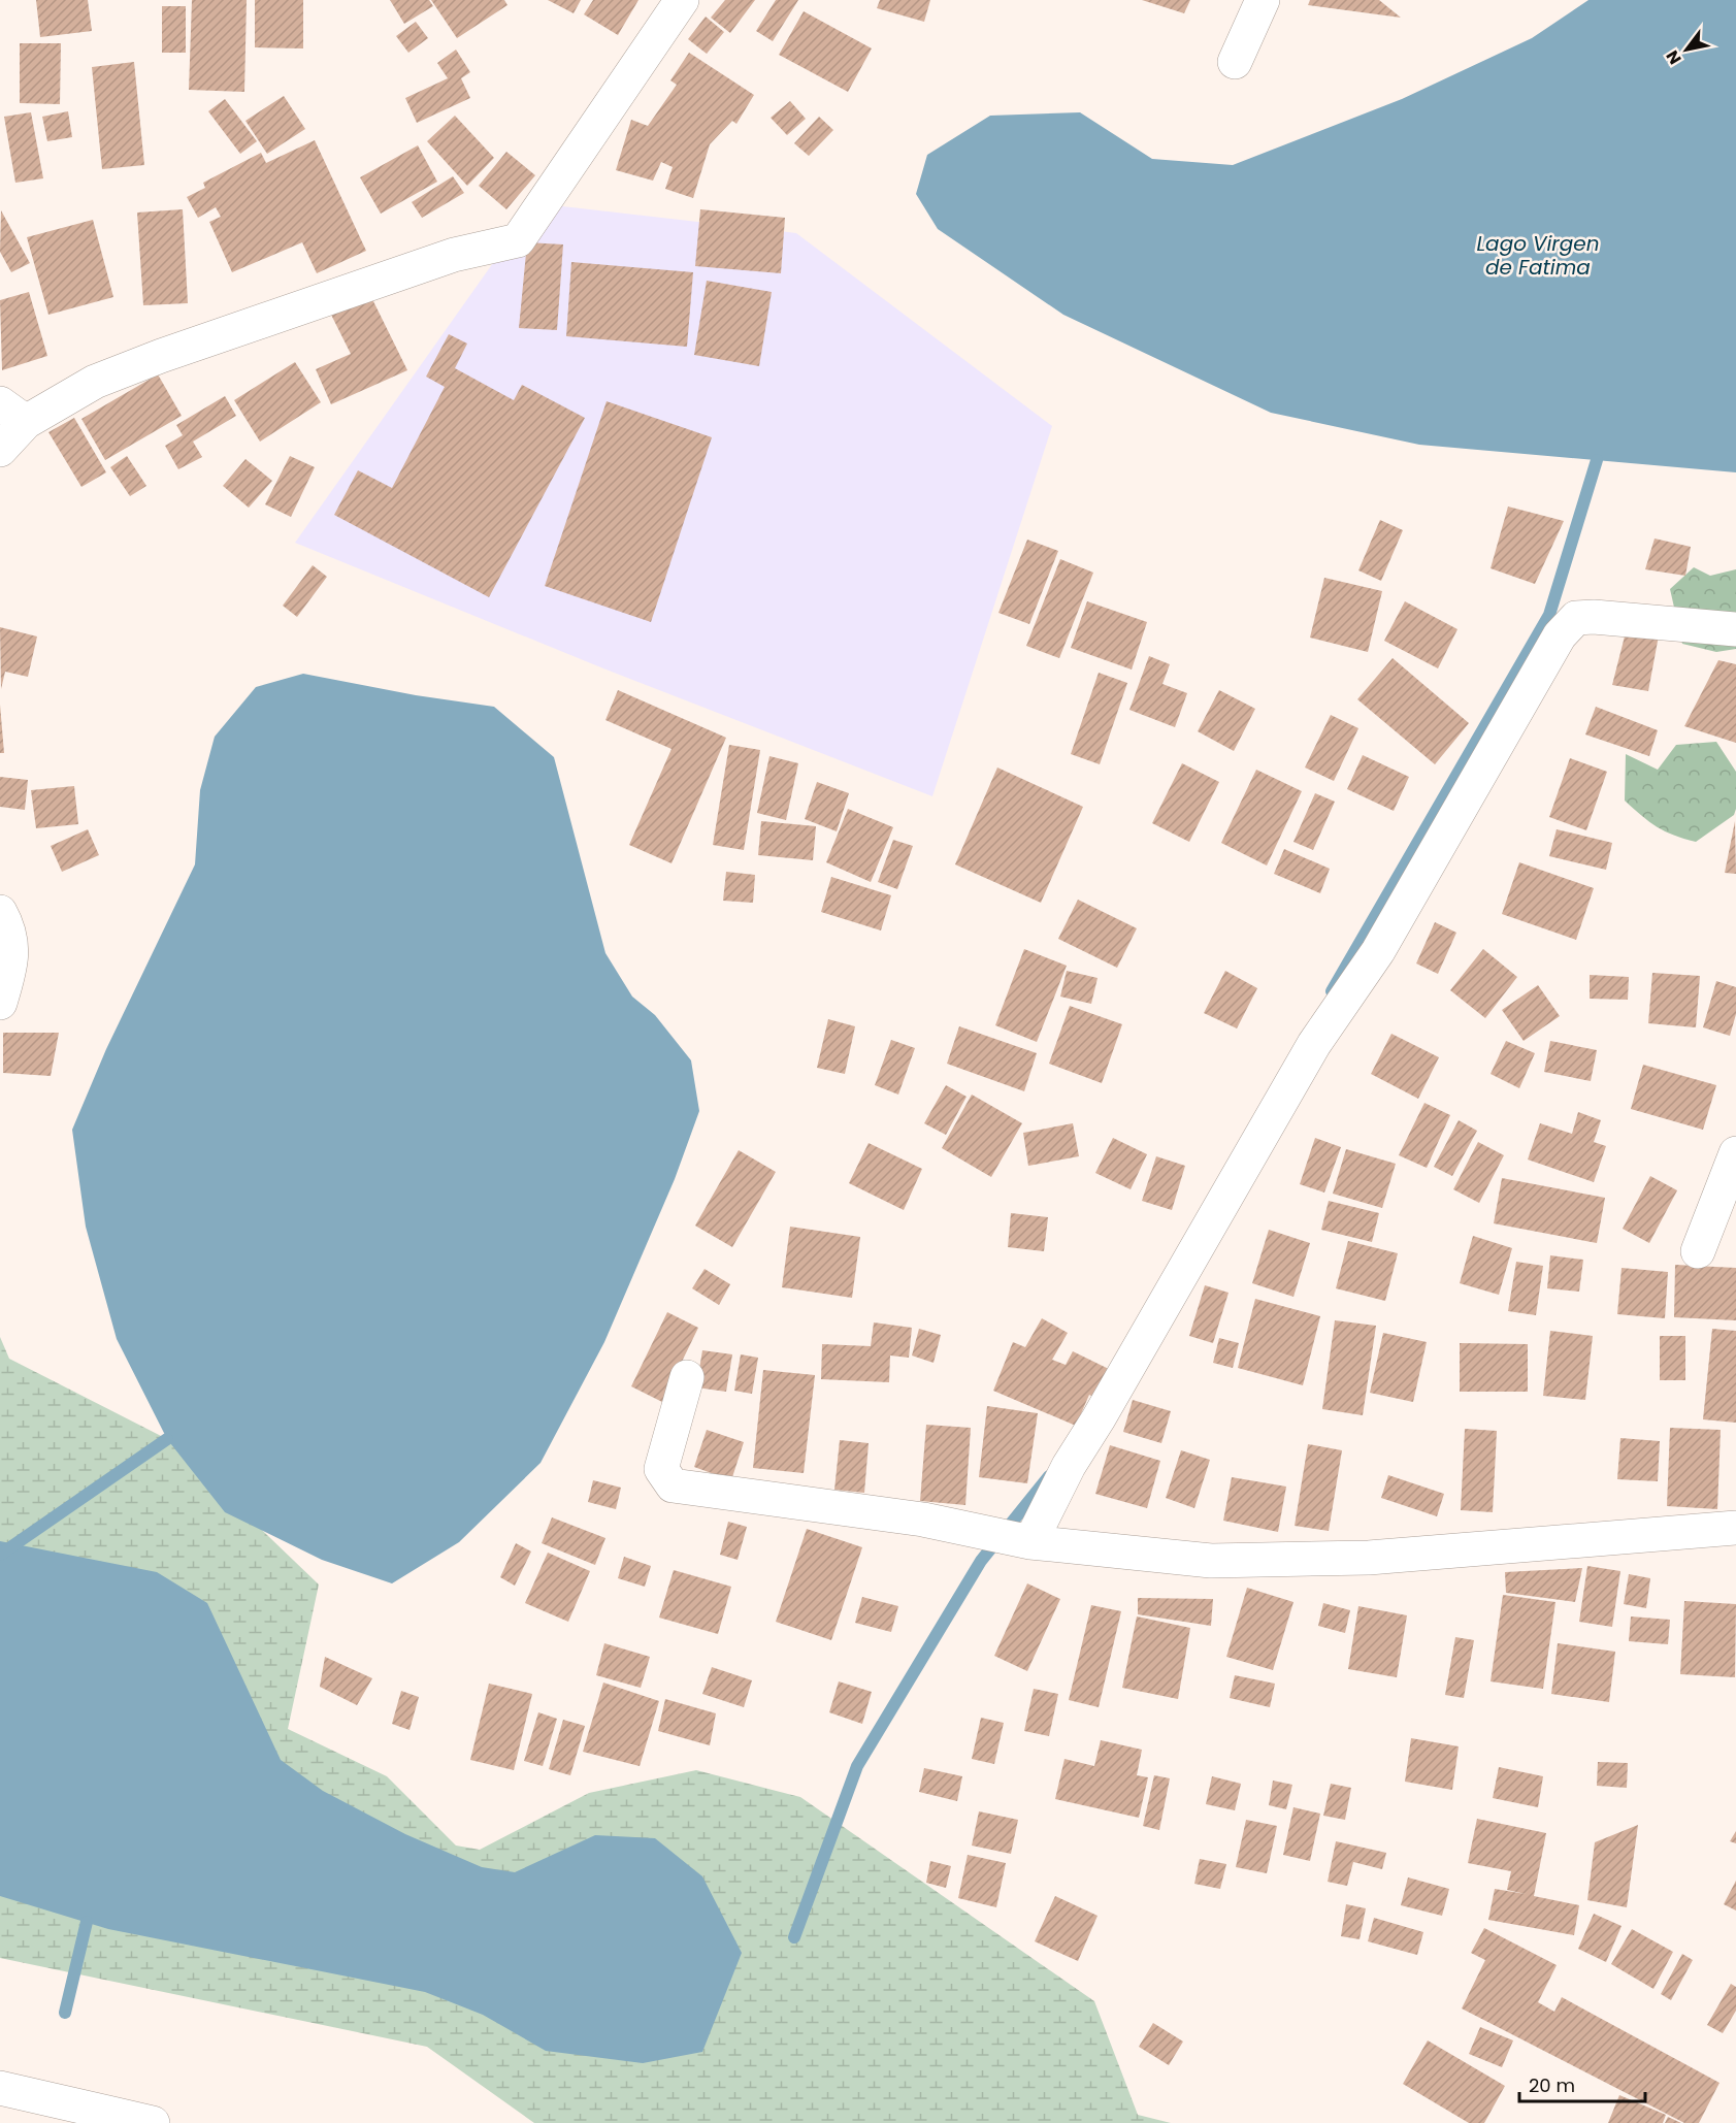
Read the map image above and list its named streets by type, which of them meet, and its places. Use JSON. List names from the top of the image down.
{
  "water": ["Lago Virgen de Fatima"],
  "scale_bar": "20 m",
  "north": "bottom left"
}
